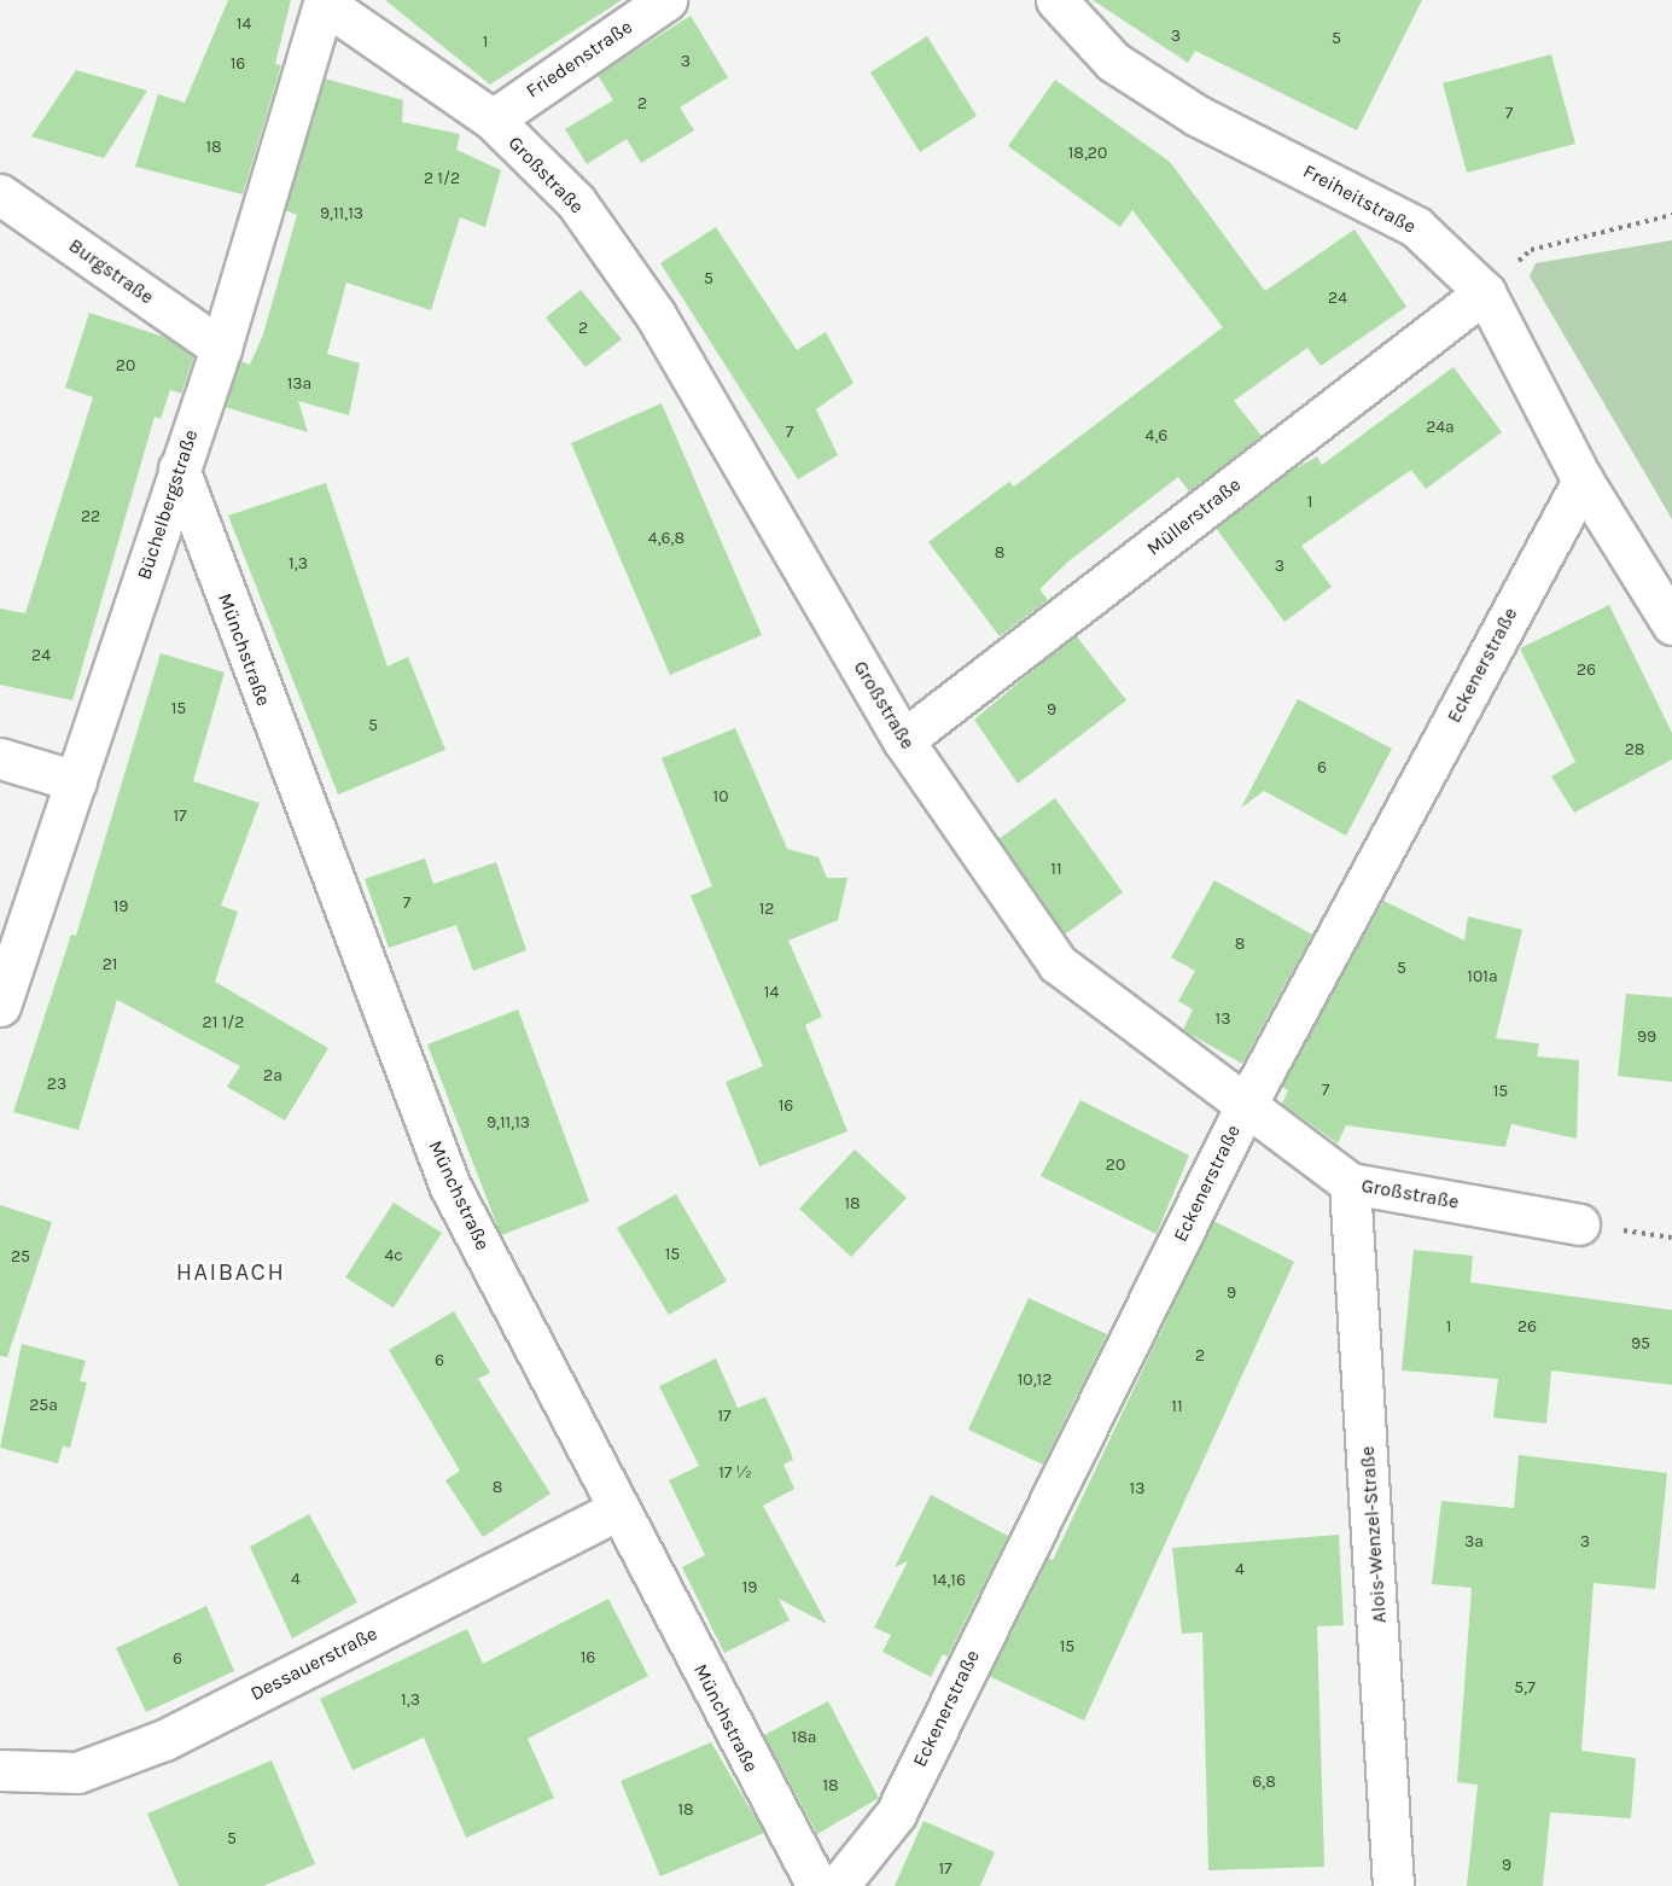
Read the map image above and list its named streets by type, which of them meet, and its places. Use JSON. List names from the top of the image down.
{
  "streets": {
    "street": [
      "Friedenstraße",
      "Großstraße",
      "Freiheitstraße",
      "Burgstraße",
      "Büchelbergstraße",
      "Müllerstraße",
      "Münchstraße",
      "Eckenerstraße",
      "Alois-Wenzel-Straße",
      "Dessauerstraße"
    ]
  },
  "crossings": [
    ["Friedenstraße", "Großstraße"],
    ["Großstraße", "Büchelbergstraße"],
    ["Großstraße", "Müllerstraße"],
    ["Großstraße", "Eckenerstraße"],
    ["Großstraße", "Alois-Wenzel-Straße"],
    ["Freiheitstraße", "Müllerstraße"],
    ["Freiheitstraße", "Eckenerstraße"],
    ["Burgstraße", "Büchelbergstraße"],
    ["Büchelbergstraße", "Münchstraße"],
    ["Münchstraße", "Dessauerstraße"]
  ],
  "districts": ["HAIBACH"],
  "house_numbers": [
    "14",
    "3",
    "5",
    "1",
    "3",
    "16",
    "2",
    "7",
    "18",
    "18,20",
    "2 1/2",
    "9,11,13",
    "5",
    "24",
    "2",
    "20",
    "13a",
    "24a",
    "7",
    "4,6",
    "1",
    "22",
    "4,6,8",
    "8",
    "1,3",
    "3",
    "24",
    "26",
    "15",
    "9",
    "5",
    "28",
    "6",
    "10",
    "17",
    "11",
    "7",
    "19",
    "12",
    "8",
    "21",
    "5",
    "101a",
    "14",
    "13",
    "21 1/2",
    "99",
    "2a",
    "23",
    "7",
    "15",
    "16",
    "9,11,13",
    "20",
    "18",
    "15",
    "4c",
    "25",
    "9",
    "1",
    "26",
    "95",
    "2",
    "6",
    "10,12",
    "25a",
    "11",
    "17",
    "17 ½",
    "8",
    "13",
    "3a",
    "3",
    "4",
    "4",
    "14,16",
    "19",
    "15",
    "16",
    "6",
    "5,7",
    "1,3",
    "18a",
    "6,8",
    "18",
    "18",
    "5",
    "9",
    "17"
  ]
}
